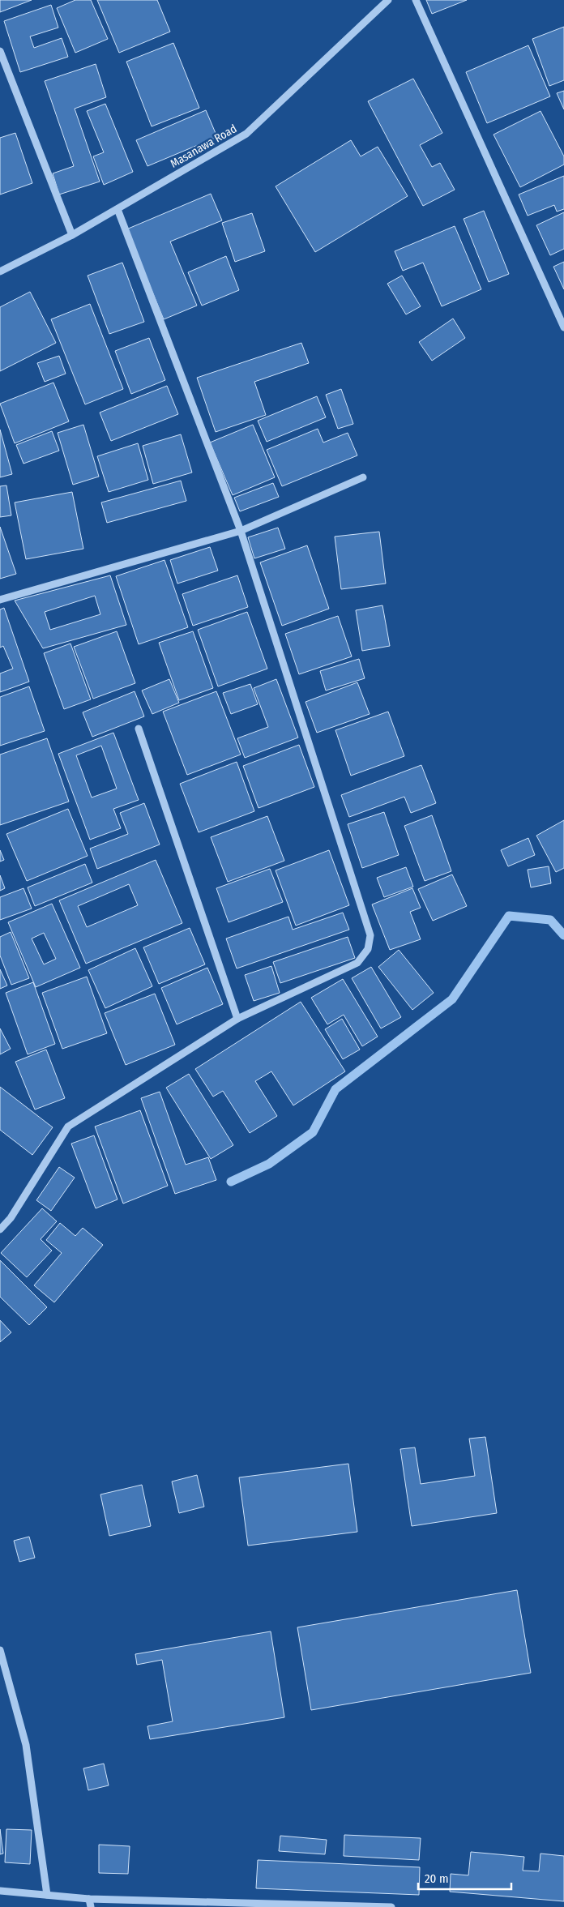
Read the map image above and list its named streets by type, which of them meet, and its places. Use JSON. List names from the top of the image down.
{
  "streets": {
    "street": ["Masanawa Road"]
  },
  "scale_bar": "20 m"
}
